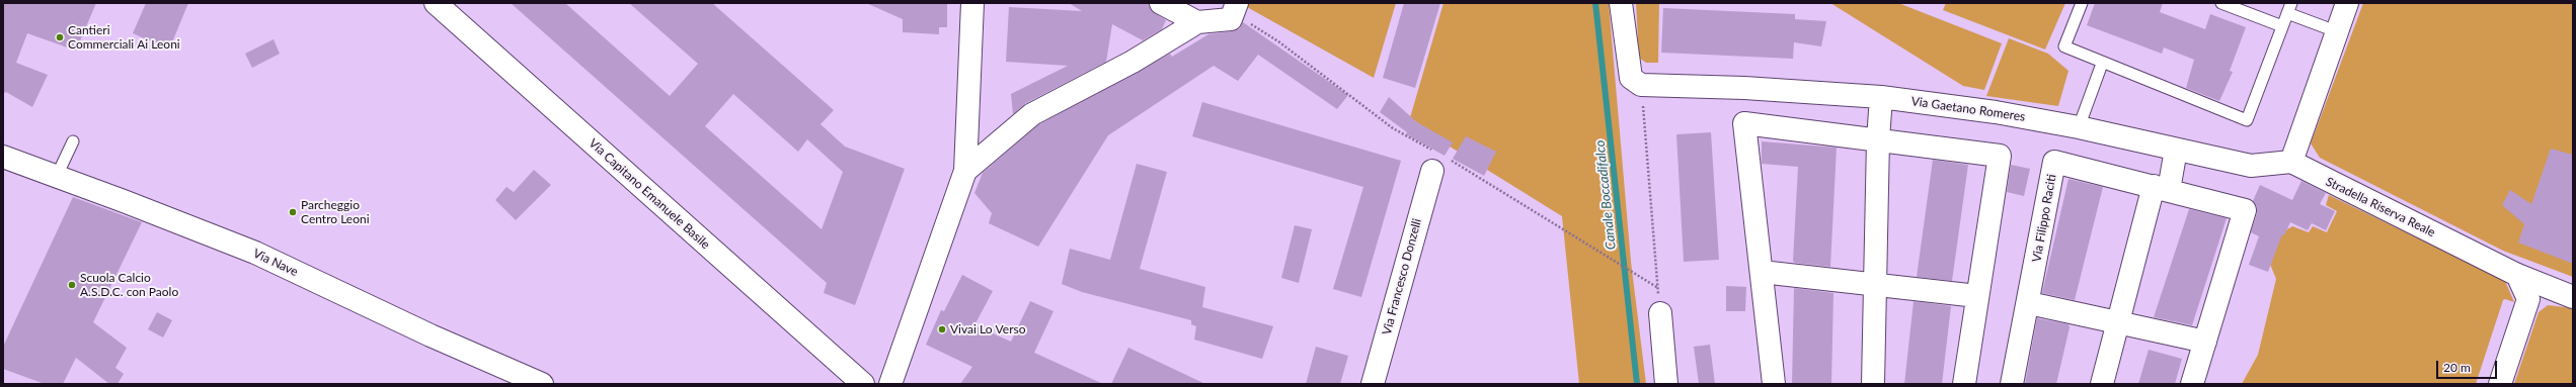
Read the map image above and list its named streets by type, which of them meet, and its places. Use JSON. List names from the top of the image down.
{
  "streets": {
    "street": [
      "Via Gaetano Romeres",
      "Via Capitano Emanuele Basile",
      "Stradella Riserva Reale",
      "Via Filippo Raciti",
      "Via Nave",
      "Via Francesco Donzelli"
    ]
  },
  "crossings": [
    ["Via Gaetano Romeres", "Stradella Riserva Reale"]
  ],
  "water": ["Canale Boccadifalco"],
  "places": [
    "Cantieri Commerciali Ai Leoni",
    "Parcheggio Centro Leoni",
    "Scuola Calcio A.S.D.C. con Paolo",
    "Vivai Lo Verso"
  ],
  "scale_bar": "20 m"
}
